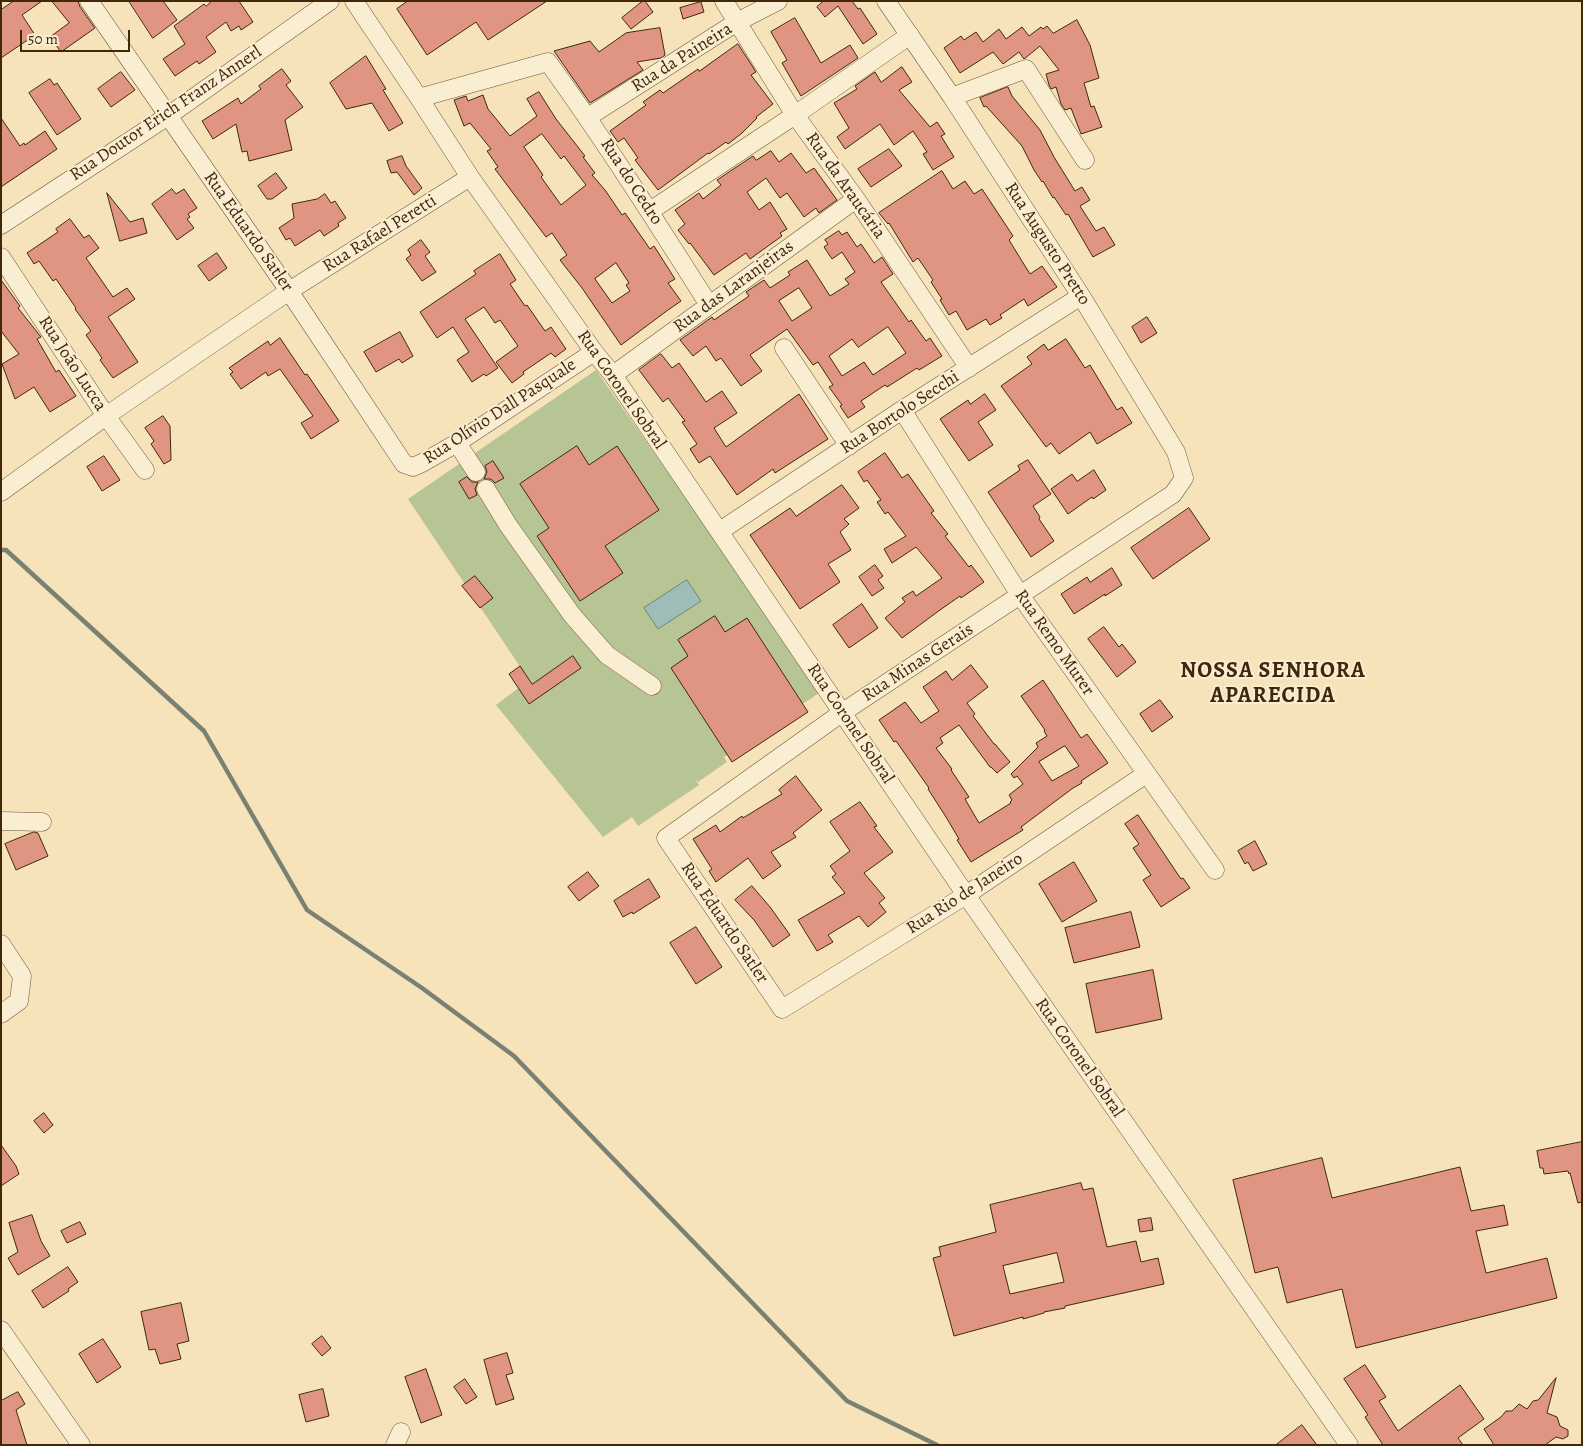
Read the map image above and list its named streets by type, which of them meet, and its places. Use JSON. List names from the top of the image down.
{
  "streets": {
    "street": [
      "Rua da Paineira",
      "Rua Doutor Erich Franz Annerl",
      "Rua do Cedro",
      "Rua da Araucária",
      "Rua Eduardo Satler",
      "Rua Rafael Peretti",
      "Rua Augusto Pretto",
      "Rua das Laranjeiras",
      "Rua João Lucca",
      "Rua Coronel Sobral",
      "Rua Olívio Dall Pasquale",
      "Rua Bortolo Secchi",
      "Rua Remo Murer",
      "Rua Minas Gerais",
      "Rua Rio de Janeiro"
    ]
  },
  "crossings": [
    ["Rua da Paineira", "Rua do Cedro"],
    ["Rua da Paineira", "Rua da Araucária"],
    ["Rua Doutor Erich Franz Annerl", "Rua Eduardo Satler"],
    ["Rua do Cedro", "Rua das Laranjeiras"],
    ["Rua do Cedro", "Rua Coronel Sobral"],
    ["Rua da Araucária", "Rua das Laranjeiras"],
    ["Rua da Araucária", "Rua Bortolo Secchi"],
    ["Rua Eduardo Satler", "Rua Rafael Peretti"],
    ["Rua Eduardo Satler", "Rua Olívio Dall Pasquale"],
    ["Rua Eduardo Satler", "Rua Minas Gerais"],
    ["Rua Eduardo Satler", "Rua Rio de Janeiro"],
    ["Rua Rafael Peretti", "Rua João Lucca"],
    ["Rua Rafael Peretti", "Rua Coronel Sobral"],
    ["Rua Augusto Pretto", "Rua Bortolo Secchi"],
    ["Rua Augusto Pretto", "Rua Minas Gerais"],
    ["Rua das Laranjeiras", "Rua Coronel Sobral"],
    ["Rua Coronel Sobral", "Rua Olívio Dall Pasquale"],
    ["Rua Coronel Sobral", "Rua Bortolo Secchi"],
    ["Rua Coronel Sobral", "Rua Minas Gerais"],
    ["Rua Coronel Sobral", "Rua Rio de Janeiro"],
    ["Rua Bortolo Secchi", "Rua Remo Murer"],
    ["Rua Remo Murer", "Rua Minas Gerais"],
    ["Rua Remo Murer", "Rua Rio de Janeiro"]
  ],
  "districts": ["NOSSA SENHORA APARECIDA"],
  "scale_bar": "50 m"
}
